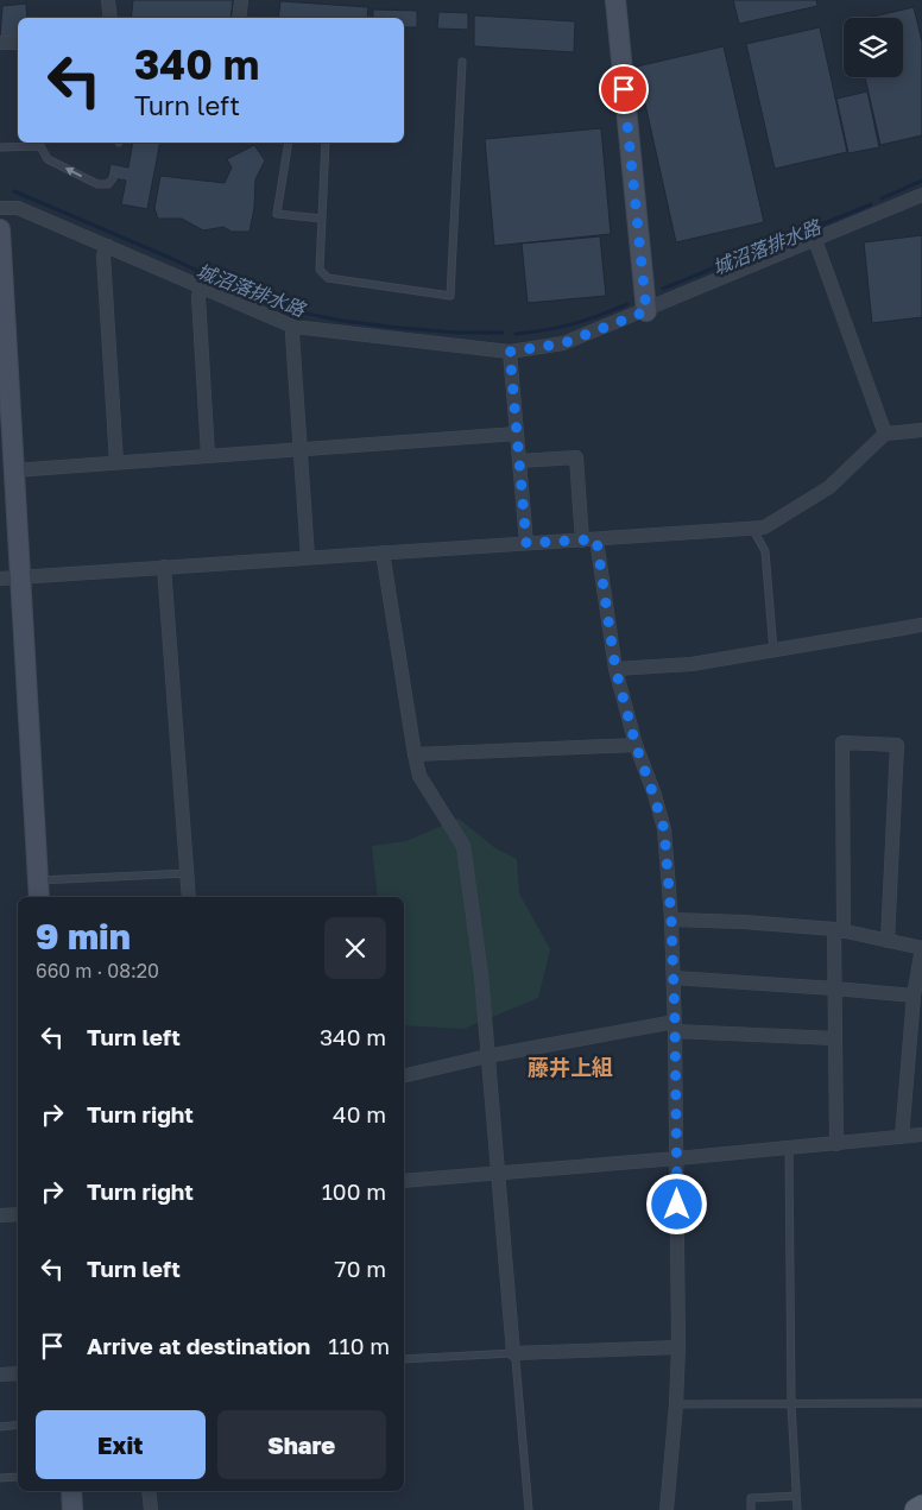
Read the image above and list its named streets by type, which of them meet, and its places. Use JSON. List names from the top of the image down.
{
  "districts": ["藤井上組"],
  "water": ["城沼落排水路"],
  "page": {
    "turn": ["340 m", "Turn left"],
    "heading": ["9 min", "660 m · 08:20"],
    "list": [
      {
        "name": "Turn left",
        "value": "340 m"
      },
      {
        "name": "Turn right",
        "value": "40 m"
      },
      {
        "name": "Turn right",
        "value": "100 m"
      },
      {
        "name": "Turn left",
        "value": "70 m"
      },
      {
        "name": "Arrive at destination",
        "value": "110 m"
      }
    ],
    "buttons": ["Exit", "Share"]
  }
}
